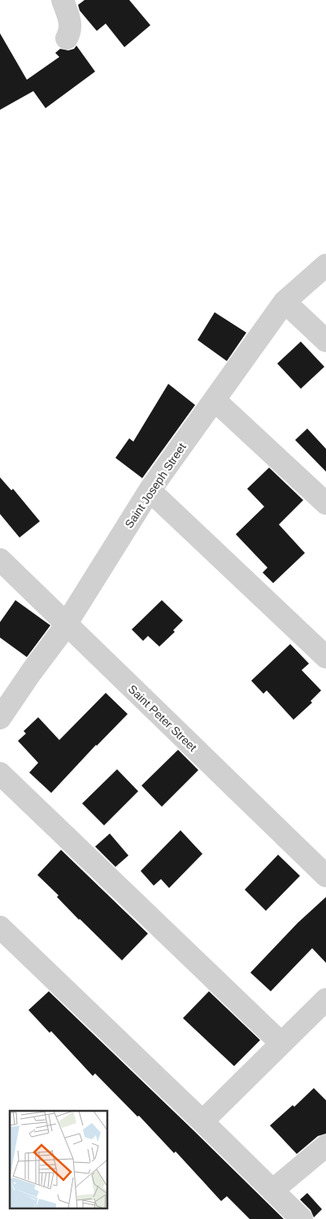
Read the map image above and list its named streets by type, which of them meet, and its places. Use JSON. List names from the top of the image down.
{
  "streets": {
    "street": ["Saint Joseph Street", "Saint Peter Street"]
  },
  "crossings": [
    ["Saint Joseph Street", "Saint Peter Street"]
  ]
}
